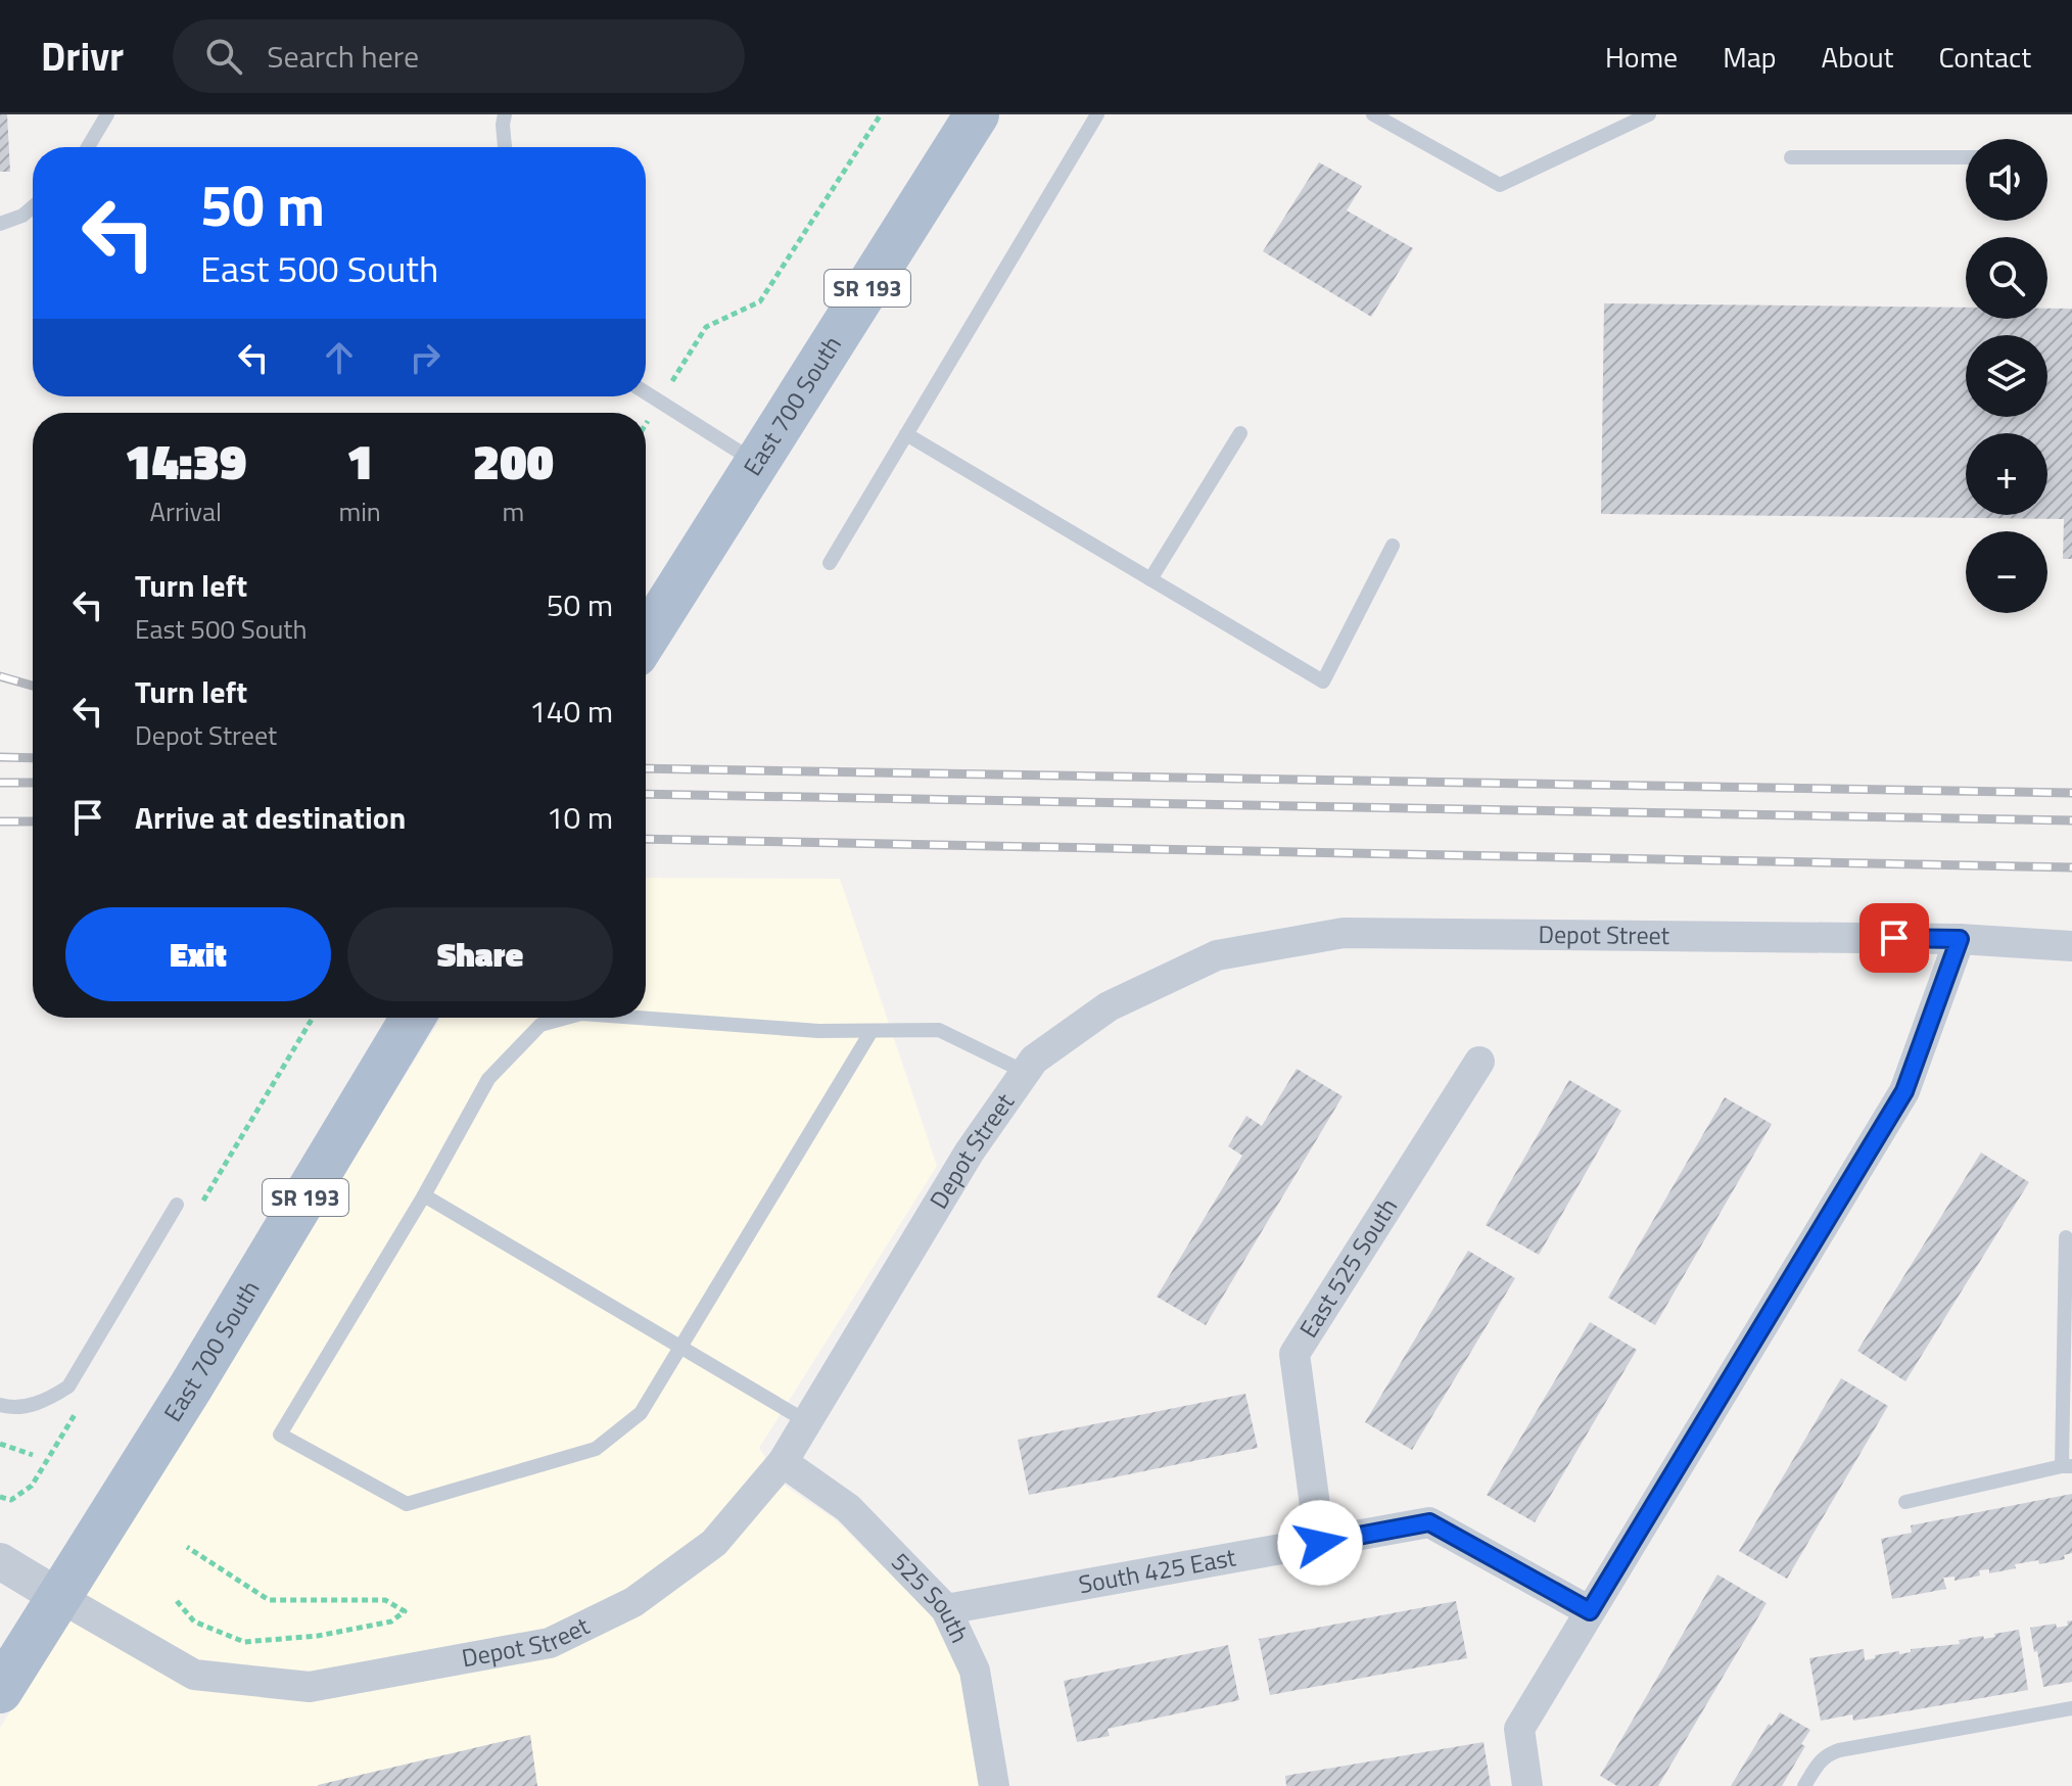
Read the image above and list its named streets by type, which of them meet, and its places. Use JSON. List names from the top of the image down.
{
  "streets": {
    "main road": ["SR 193", "East 700 South"],
    "street": [
      "Depot Street",
      "East 525 South",
      "South 425 East",
      "525 South"
    ]
  },
  "crossings": [
    ["East 700 South", "Depot Street"],
    ["Depot Street", "525 South"],
    ["East 525 South", "South 425 East"],
    ["South 425 East", "525 South"]
  ],
  "page": {
    "header": "Drivr",
    "search": "Search here",
    "nav": [
      "Home",
      "Map",
      "About",
      "Contact"
    ],
    "map_buttons": ["+", "−"],
    "turn": ["50 m", "East 500 South"],
    "eta": [
      "14:39",
      "Arrival",
      "1",
      "min",
      "200",
      "m"
    ],
    "list": [
      {
        "name": "Turn left",
        "note": "East 500 South",
        "value": "50 m"
      },
      {
        "name": "Turn left",
        "note": "Depot Street",
        "value": "140 m"
      },
      {
        "name": "Arrive at destination",
        "value": "10 m"
      }
    ],
    "buttons": ["Exit", "Share"]
  }
}
